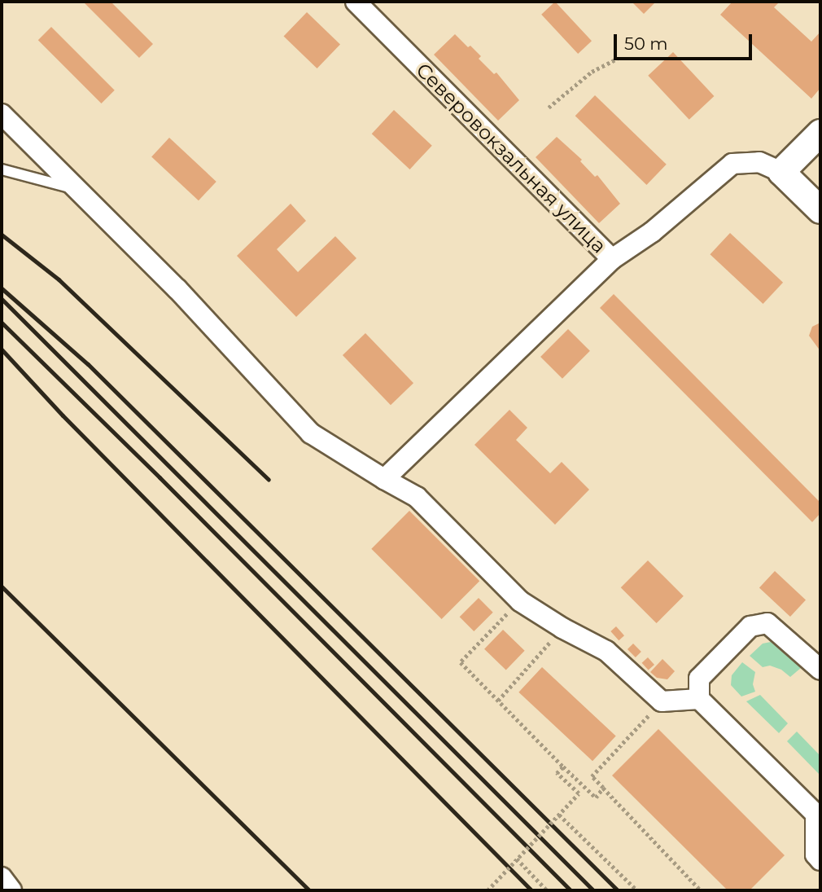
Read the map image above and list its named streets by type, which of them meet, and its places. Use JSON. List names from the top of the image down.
{
  "streets": {
    "street": ["Северовокзальная улица"]
  },
  "scale_bar": "50 m"
}
